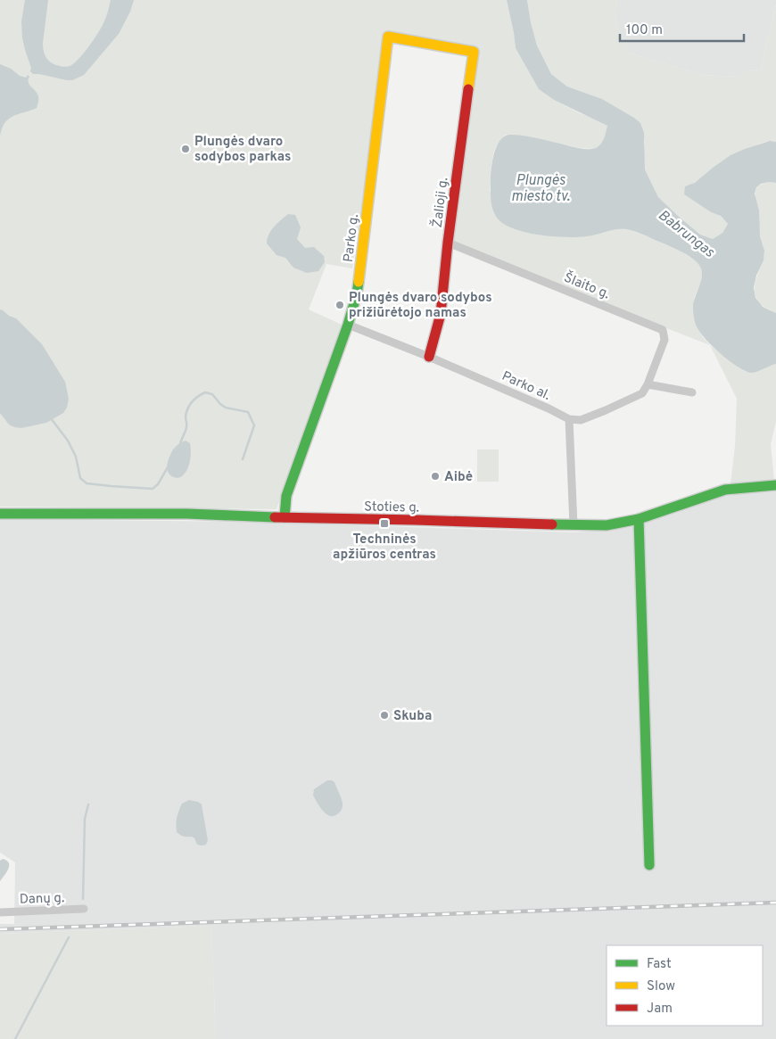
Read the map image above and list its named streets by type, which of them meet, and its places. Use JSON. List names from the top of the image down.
{
  "streets": {
    "street": [
      "Žalioji g.",
      "Parko g.",
      "Šlaito g.",
      "Parko al.",
      "Stoties g.",
      "Danų g."
    ]
  },
  "crossings": [
    ["Žalioji g.", "Parko g."],
    ["Žalioji g.", "Šlaito g."],
    ["Žalioji g.", "Parko al."],
    ["Parko g.", "Parko al."],
    ["Parko g.", "Stoties g."]
  ],
  "water": ["Plungės miesto tv.", "Babrungas"],
  "places": {
    "other": [
      "Plungės dvaro sodybos parkas",
      "Plungės dvaro sodybos prižiūrėtojo namas",
      "Aibė",
      "Skuba"
    ],
    "transit": ["Techninės apžiūros centras"]
  },
  "legend": ["Fast", "Slow", "Jam"],
  "scale_bar": "100 m"
}
